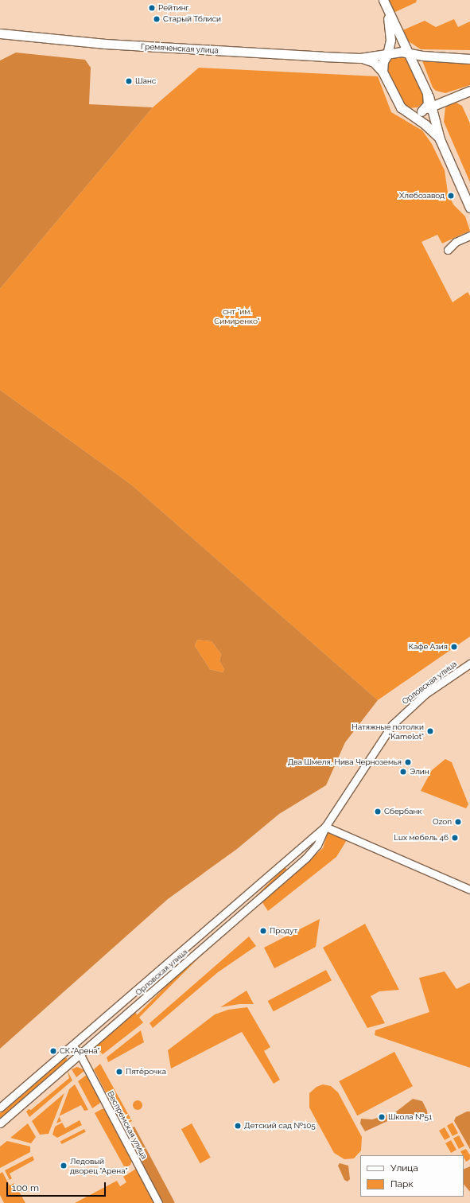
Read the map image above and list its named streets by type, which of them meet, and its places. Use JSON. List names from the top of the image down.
{
  "streets": {
    "main road": ["Гремяченская улица"],
    "street": ["Орловская улица", "Веспремская улица"]
  },
  "crossings": [
    ["Орловская улица", "Веспремская улица"]
  ],
  "parks": ["снт \"им. Симиренко\""],
  "places": [
    "Рейтинг",
    "Старый Тблиси",
    "Шанс",
    "Хлебозавод",
    "Кафе Азия",
    "Натяжные потолки \"Kamelot\"",
    "Два Шмеля, Нива Черноземья",
    "Элин",
    "Сбербанк",
    "Ozon",
    "Lux мебель 46",
    "Продут",
    "СК \"Арена\"",
    "Пятёрочка",
    "Школа №51",
    "Детский сад №105",
    "Ледовый дворец \"Арена\""
  ],
  "legend": ["Улица", "Парк"],
  "scale_bar": "100 m"
}
